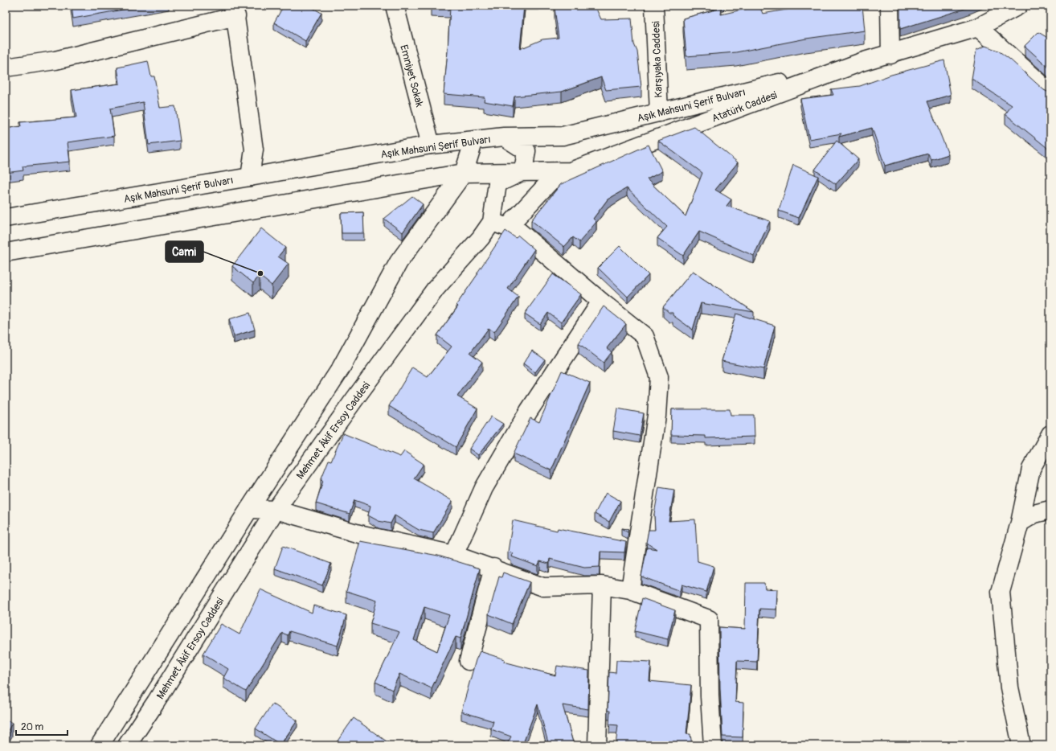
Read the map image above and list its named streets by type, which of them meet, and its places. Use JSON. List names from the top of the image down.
{
  "streets": {
    "main road": [
      "Karşıyaka Caddesi",
      "Emniyet Sokak",
      "Aşık Mahsuni Şerif Bulvarı",
      "Atatürk Caddesi",
      "Mehmet Âkif Ersoy Caddesi"
    ]
  },
  "crossings": [
    ["Karşıyaka Caddesi", "Aşık Mahsuni Şerif Bulvarı"],
    ["Emniyet Sokak", "Aşık Mahsuni Şerif Bulvarı"],
    ["Aşık Mahsuni Şerif Bulvarı", "Atatürk Caddesi"],
    ["Atatürk Caddesi", "Mehmet Âkif Ersoy Caddesi"]
  ],
  "places": ["Cami"],
  "scale_bar": "20 m"
}
